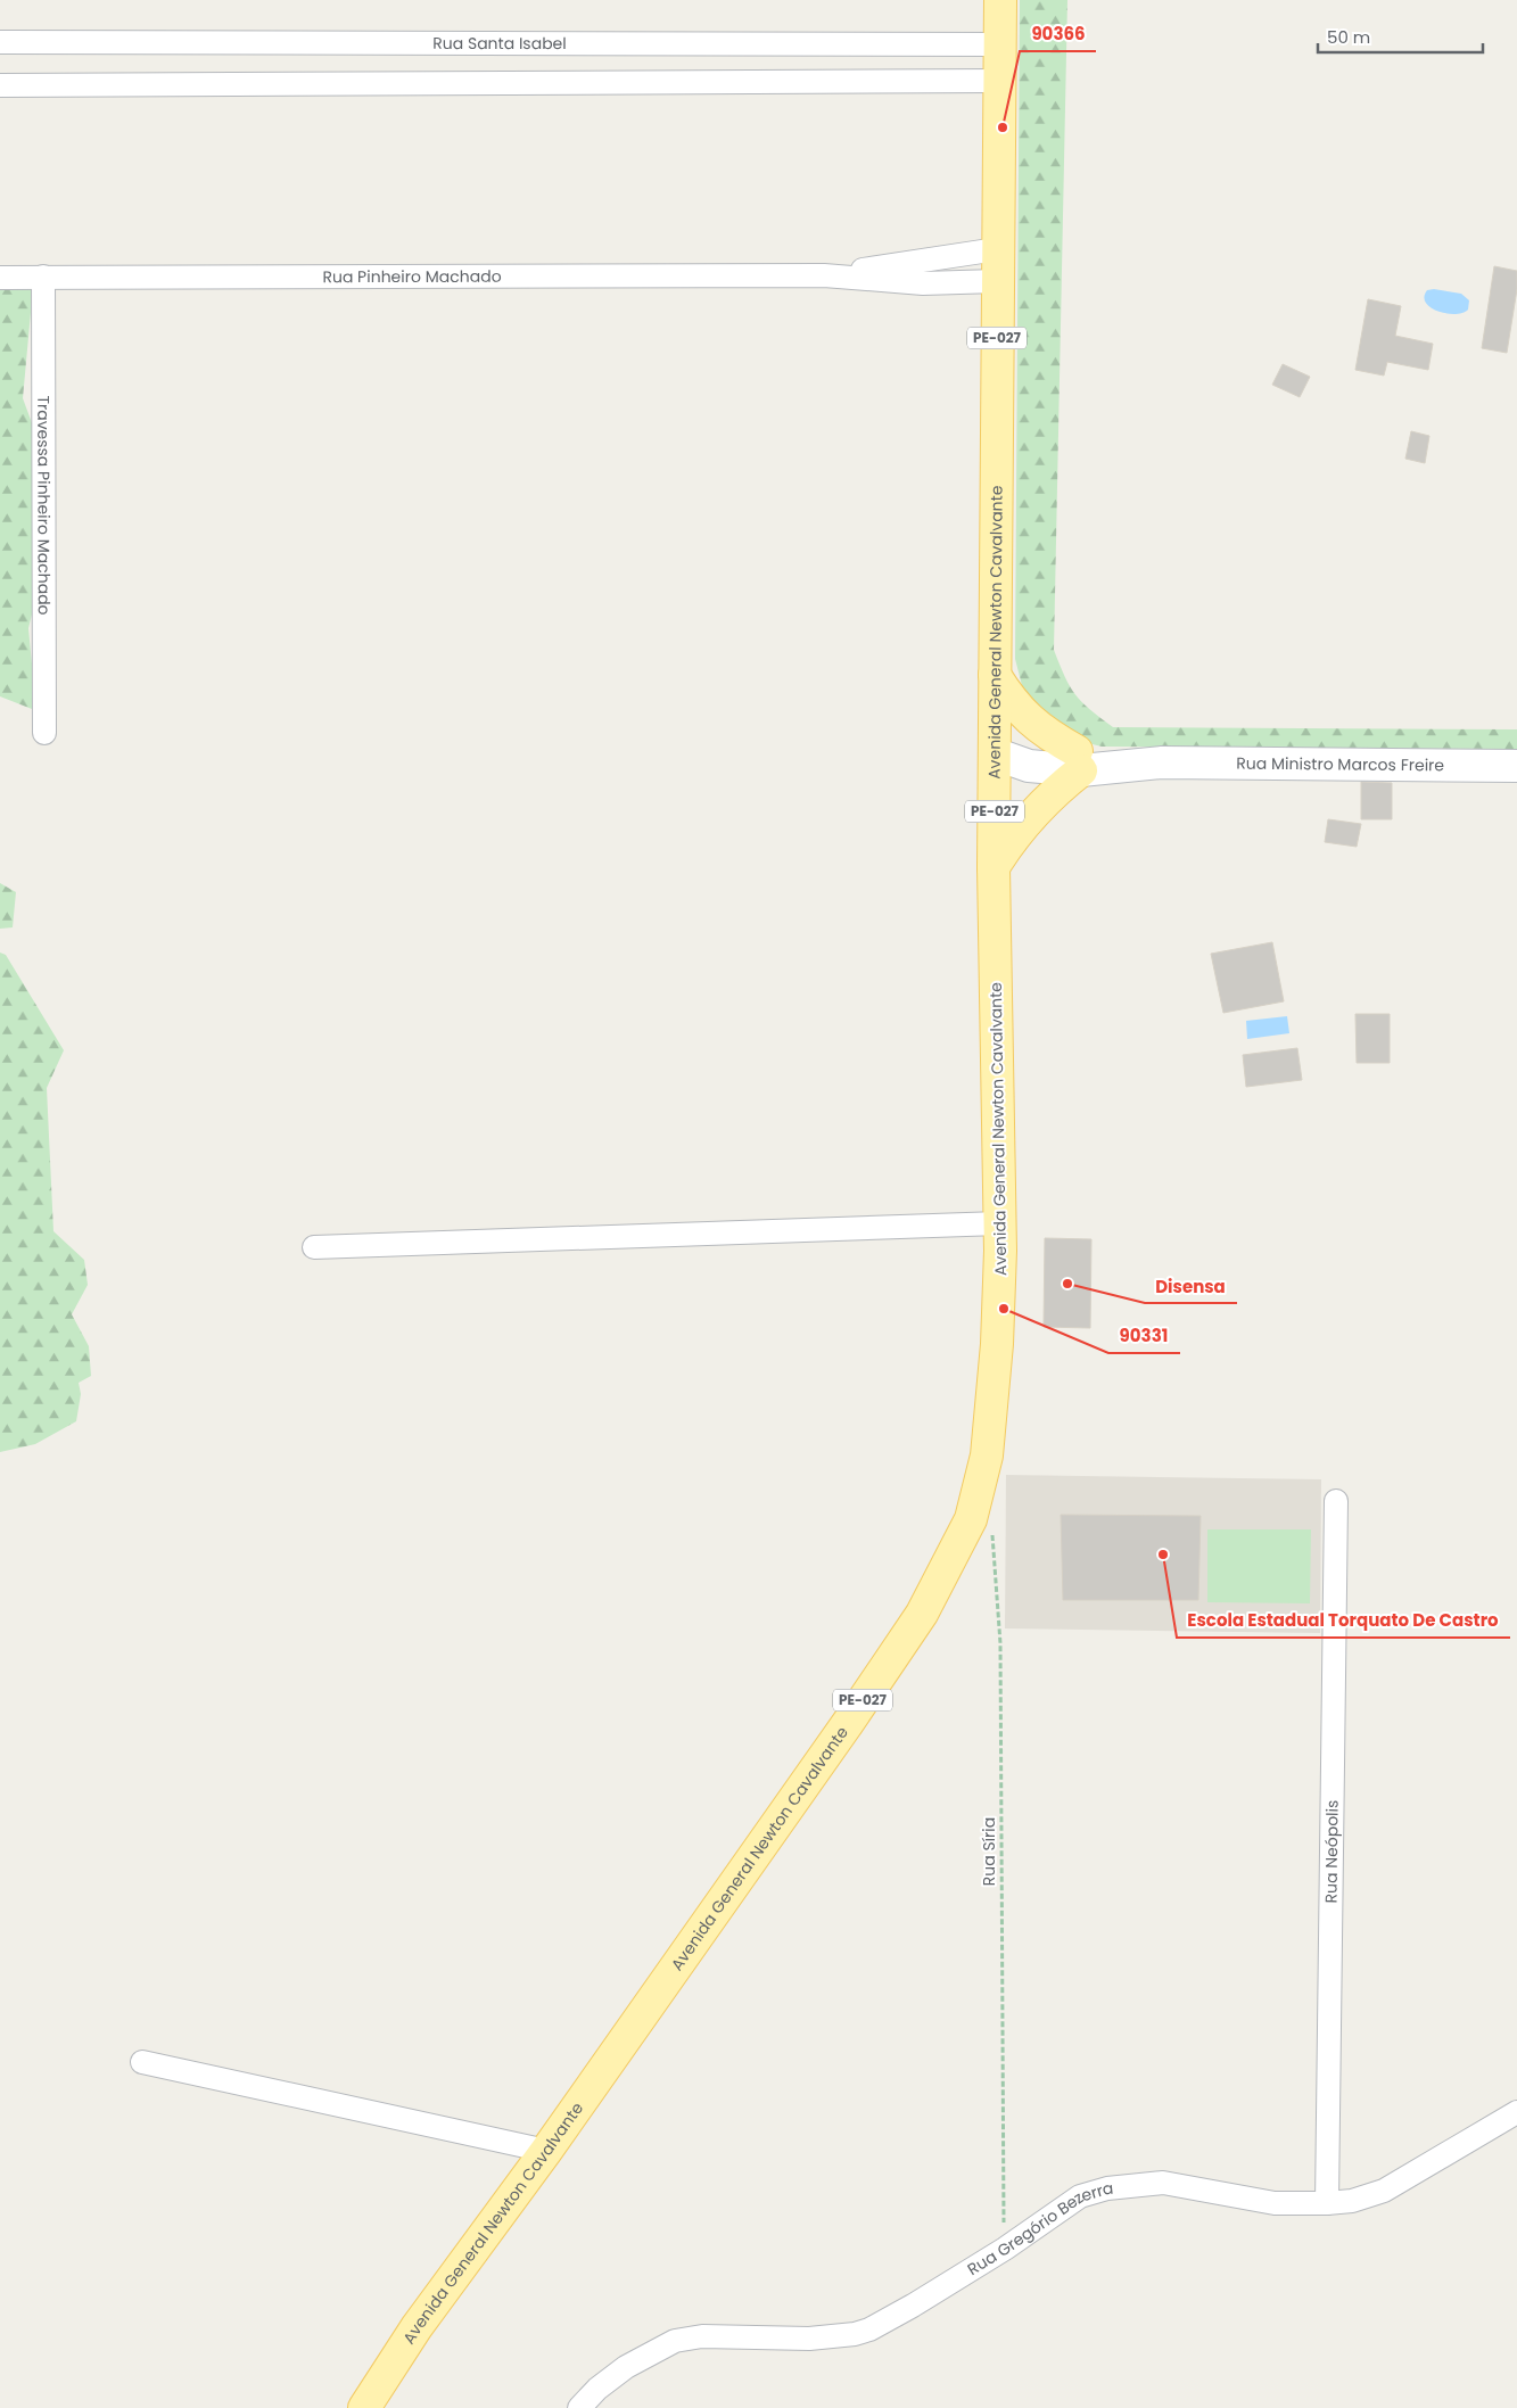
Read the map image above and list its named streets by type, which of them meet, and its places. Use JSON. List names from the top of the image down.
{
  "streets": {
    "main road": ["PE-027", "Avenida General Newton Cavalvante", "Rua Ministro Marcos Freire"],
    "street": [
      "Rua Santa Isabel",
      "Rua Pinheiro Machado",
      "Travessa Pinheiro Machado",
      "Rua Neópolis",
      "Rua Gregório Bezerra"
    ],
    "path": ["Rua Síria"]
  },
  "crossings": [
    ["Rua Santa Isabel", "Avenida General Newton Cavalvante"],
    ["Rua Pinheiro Machado", "Travessa Pinheiro Machado"],
    ["Avenida General Newton Cavalvante", "Rua Ministro Marcos Freire"],
    ["Rua Síria", "Rua Gregório Bezerra"],
    ["Rua Neópolis", "Rua Gregório Bezerra"]
  ],
  "places": [
    "90366",
    "Disensa",
    "90331",
    "Escola Estadual Torquato De Castro"
  ],
  "scale_bar": "50 m"
}
